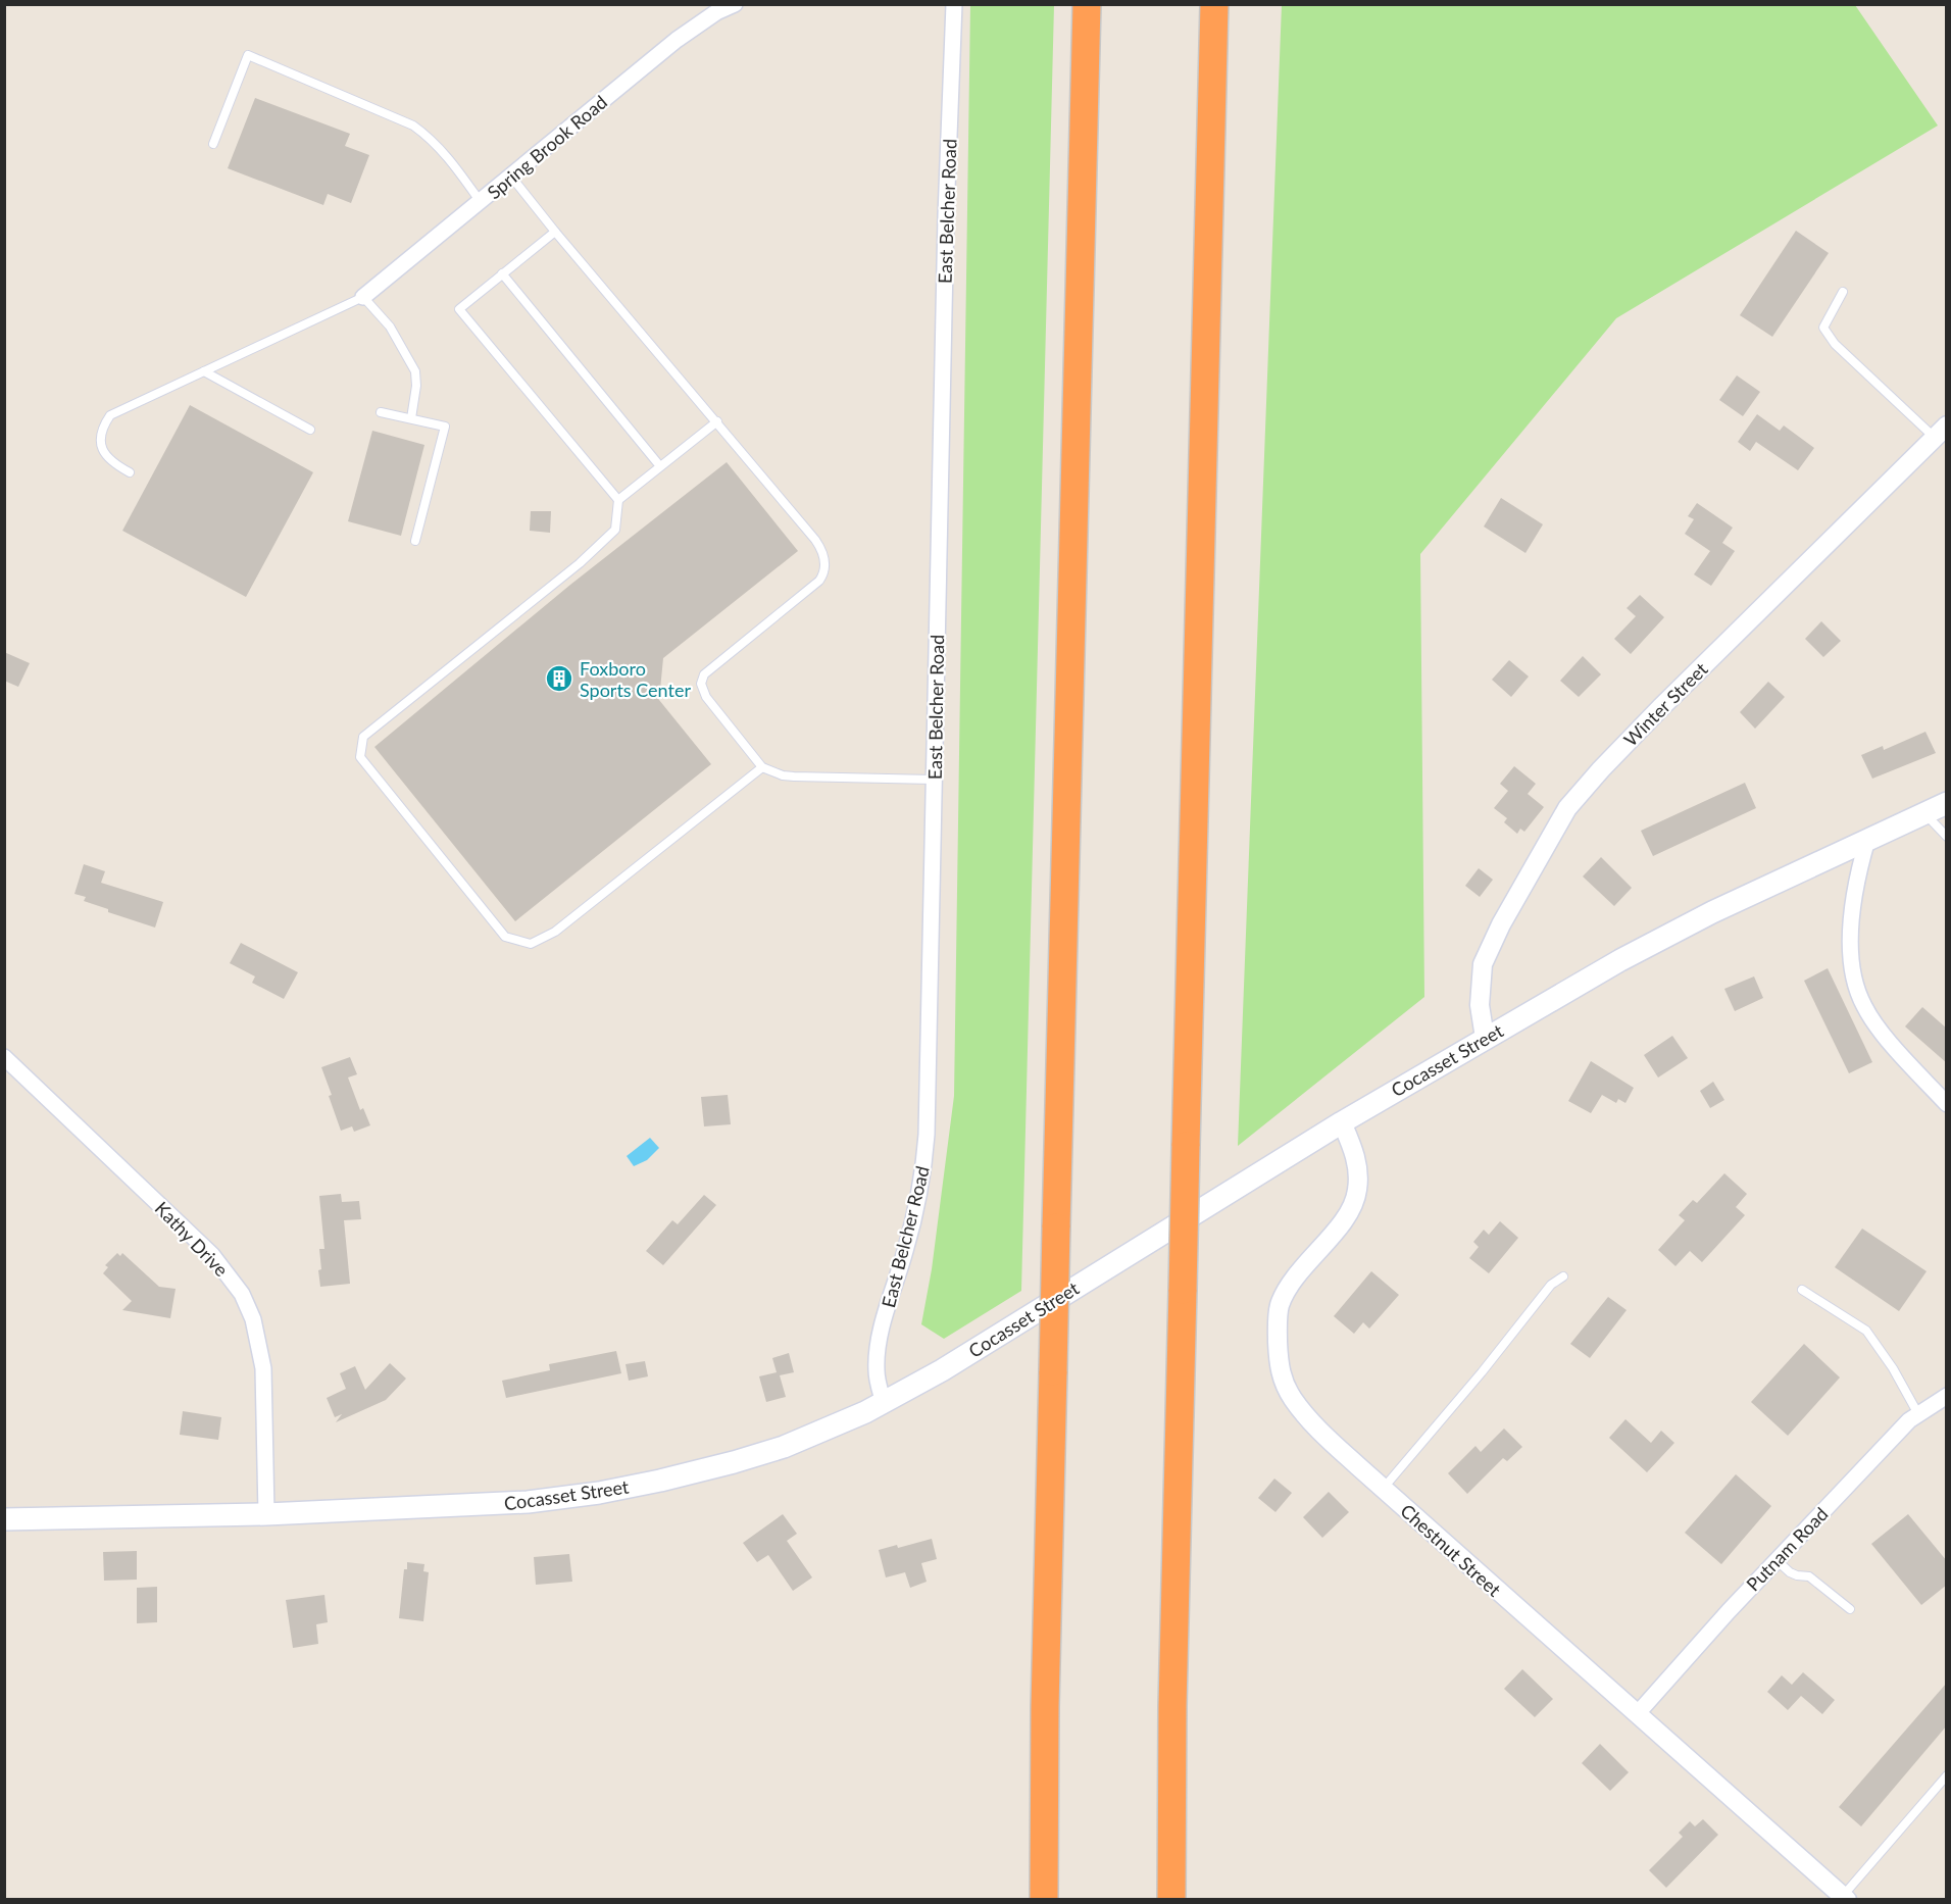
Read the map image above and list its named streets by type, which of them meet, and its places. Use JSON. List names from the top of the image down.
{
  "streets": {
    "main road": ["Cocasset Street"],
    "street": [
      "Spring Brook Road",
      "East Belcher Road",
      "Winter Street",
      "Kathy Drive",
      "Putnam Road",
      "Chestnut Street"
    ]
  },
  "crossings": [
    ["East Belcher Road", "Cocasset Street"],
    ["Winter Street", "Cocasset Street"],
    ["Cocasset Street", "Kathy Drive"],
    ["Cocasset Street", "Chestnut Street"],
    ["Putnam Road", "Chestnut Street"]
  ],
  "places": {
    "building": ["Foxboro Sports Center"]
  }
}
